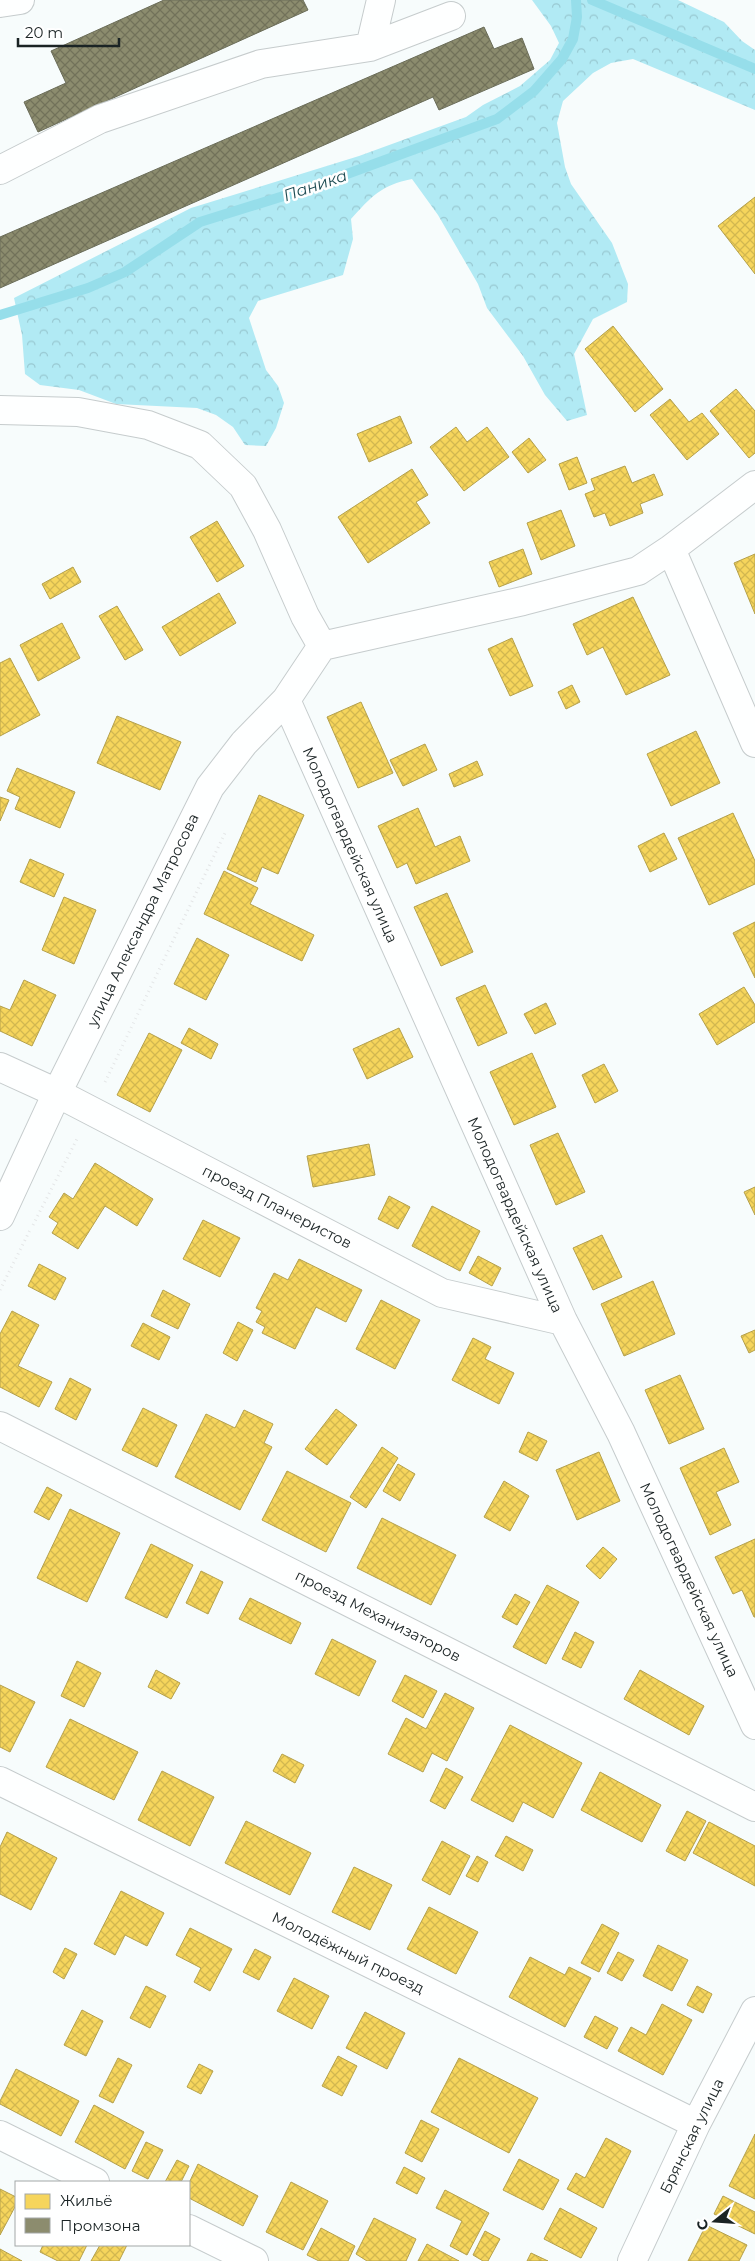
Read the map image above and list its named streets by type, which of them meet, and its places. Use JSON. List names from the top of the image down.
{
  "streets": {
    "street": [
      "Молодогвардейская улица",
      "улица Александра Матросова",
      "проезд Планеристов",
      "проезд Механизаторов",
      "Молодёжный проезд",
      "Брянская улица"
    ]
  },
  "crossings": [
    ["Молодогвардейская улица", "улица Александра Матросова"],
    ["Молодогвардейская улица", "проезд Планеристов"],
    ["улица Александра Матросова", "проезд Планеристов"],
    ["Молодёжный проезд", "Брянская улица"]
  ],
  "water": ["Паника"],
  "legend": ["Жильё", "Промзона"],
  "scale_bar": "20 m",
  "north": "left"
}
